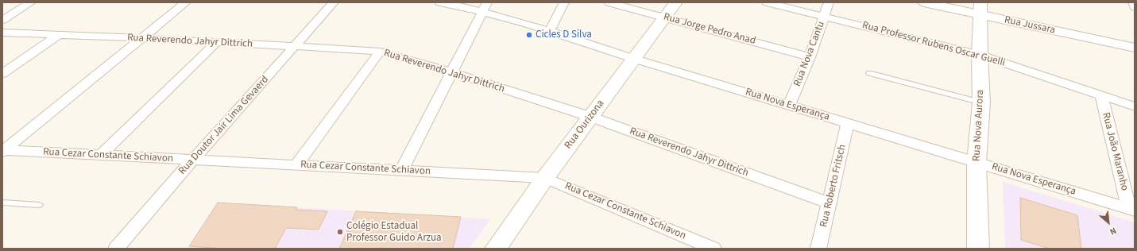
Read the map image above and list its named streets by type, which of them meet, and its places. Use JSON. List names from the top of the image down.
{
  "streets": {
    "main road": ["Rua Ourizona", "Rua Nova Aurora"],
    "street": [
      "Rua Jussara",
      "Rua Jorge Pedro Anad",
      "Rua Reverendo Jahyr Dittrich",
      "Rua Professor Rubens Oscar Guelli",
      "Rua Nova Cantu",
      "Rua Nova Esperança",
      "Rua Doutor Jair Lima Gevaerd",
      "Rua João Maranho",
      "Rua Cezar Constante Schiavon",
      "Rua Roberto Fritsch"
    ]
  },
  "crossings": [
    ["Rua Jussara", "Rua Nova Aurora"],
    ["Rua Jorge Pedro Anad", "Rua Nova Cantu"],
    ["Rua Jorge Pedro Anad", "Rua Ourizona"],
    ["Rua Reverendo Jahyr Dittrich", "Rua Ourizona"],
    ["Rua Reverendo Jahyr Dittrich", "Rua Doutor Jair Lima Gevaerd"],
    ["Rua Reverendo Jahyr Dittrich", "Rua Roberto Fritsch"],
    ["Rua Professor Rubens Oscar Guelli", "Rua Nova Cantu"],
    ["Rua Professor Rubens Oscar Guelli", "Rua Nova Aurora"],
    ["Rua Professor Rubens Oscar Guelli", "Rua João Maranho"],
    ["Rua Nova Cantu", "Rua Nova Esperança"],
    ["Rua Nova Esperança", "Rua Ourizona"],
    ["Rua Nova Esperança", "Rua Nova Aurora"],
    ["Rua Nova Esperança", "Rua João Maranho"],
    ["Rua Nova Esperança", "Rua Roberto Fritsch"],
    ["Rua Ourizona", "Rua Cezar Constante Schiavon"],
    ["Rua Doutor Jair Lima Gevaerd", "Rua Cezar Constante Schiavon"]
  ],
  "places": ["Cicles D Silva", "Colégio Estadual Professor Guido Arzua"],
  "north": "bottom right"
}
